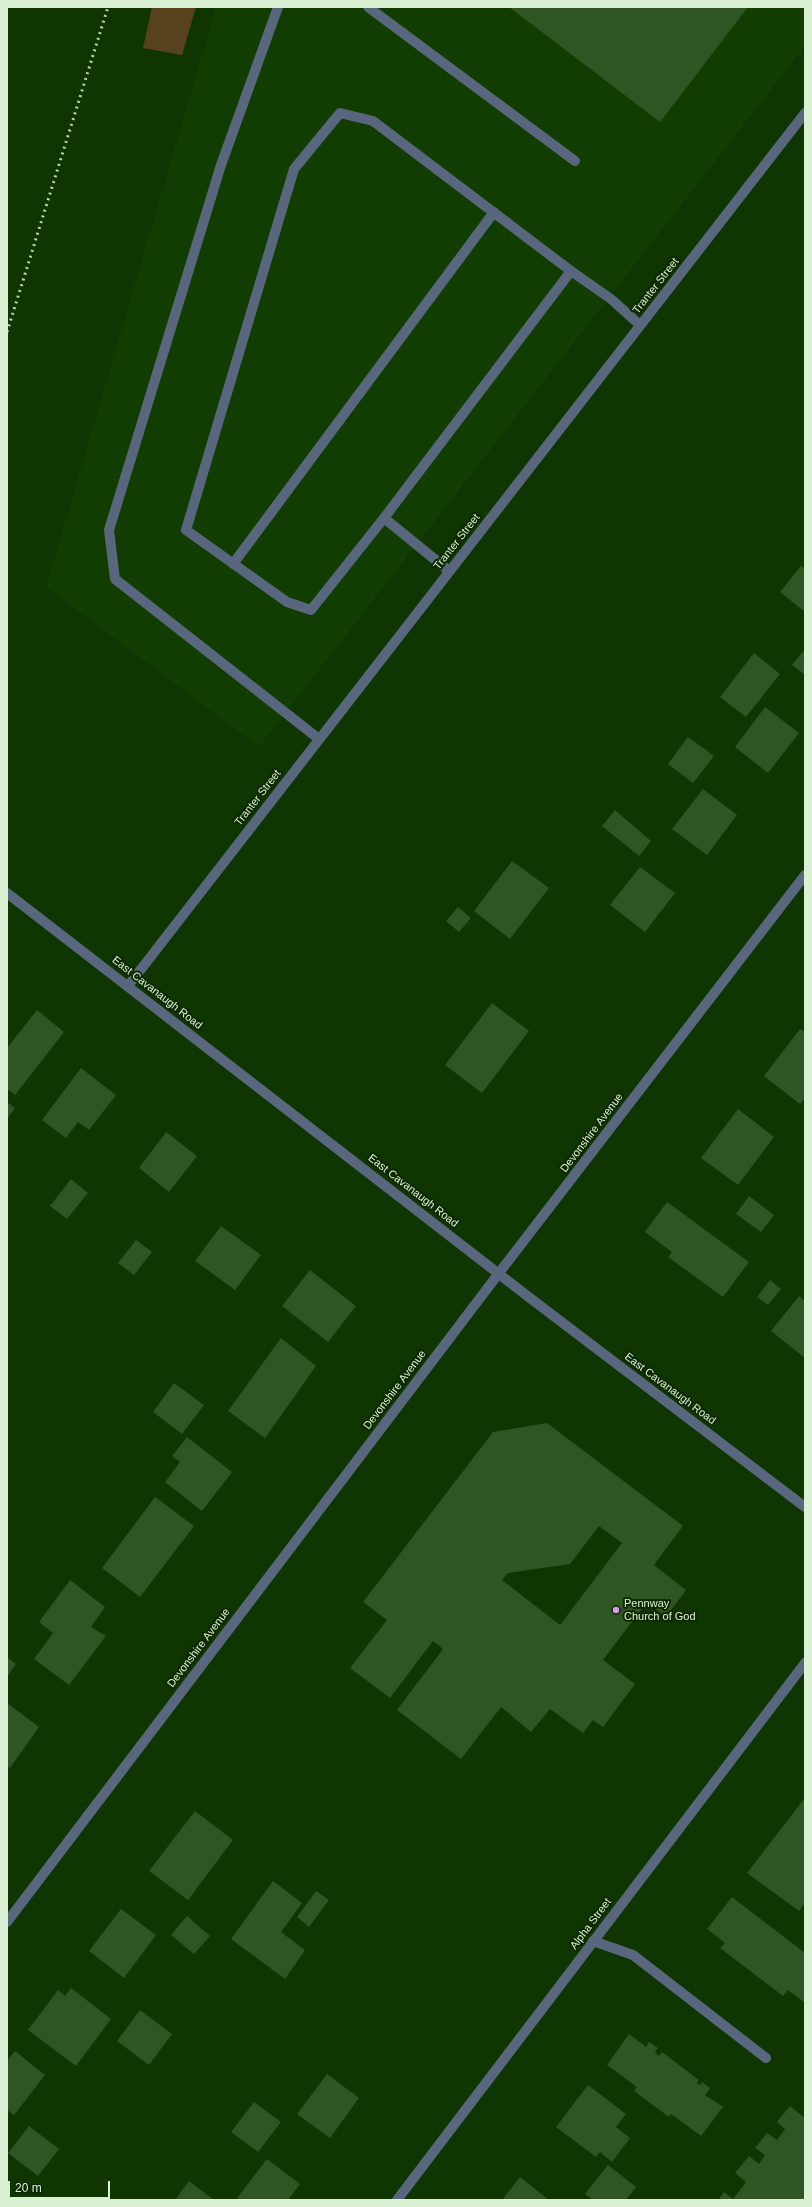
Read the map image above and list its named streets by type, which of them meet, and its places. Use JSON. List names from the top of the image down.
{
  "streets": {
    "street": [
      "Tranter Street",
      "East Cavanaugh Road",
      "Devonshire Avenue",
      "Alpha Street"
    ]
  },
  "crossings": [
    ["Tranter Street", "East Cavanaugh Road"],
    ["East Cavanaugh Road", "Devonshire Avenue"]
  ],
  "places": ["Pennway Church of God"],
  "scale_bar": "20 m"
}
